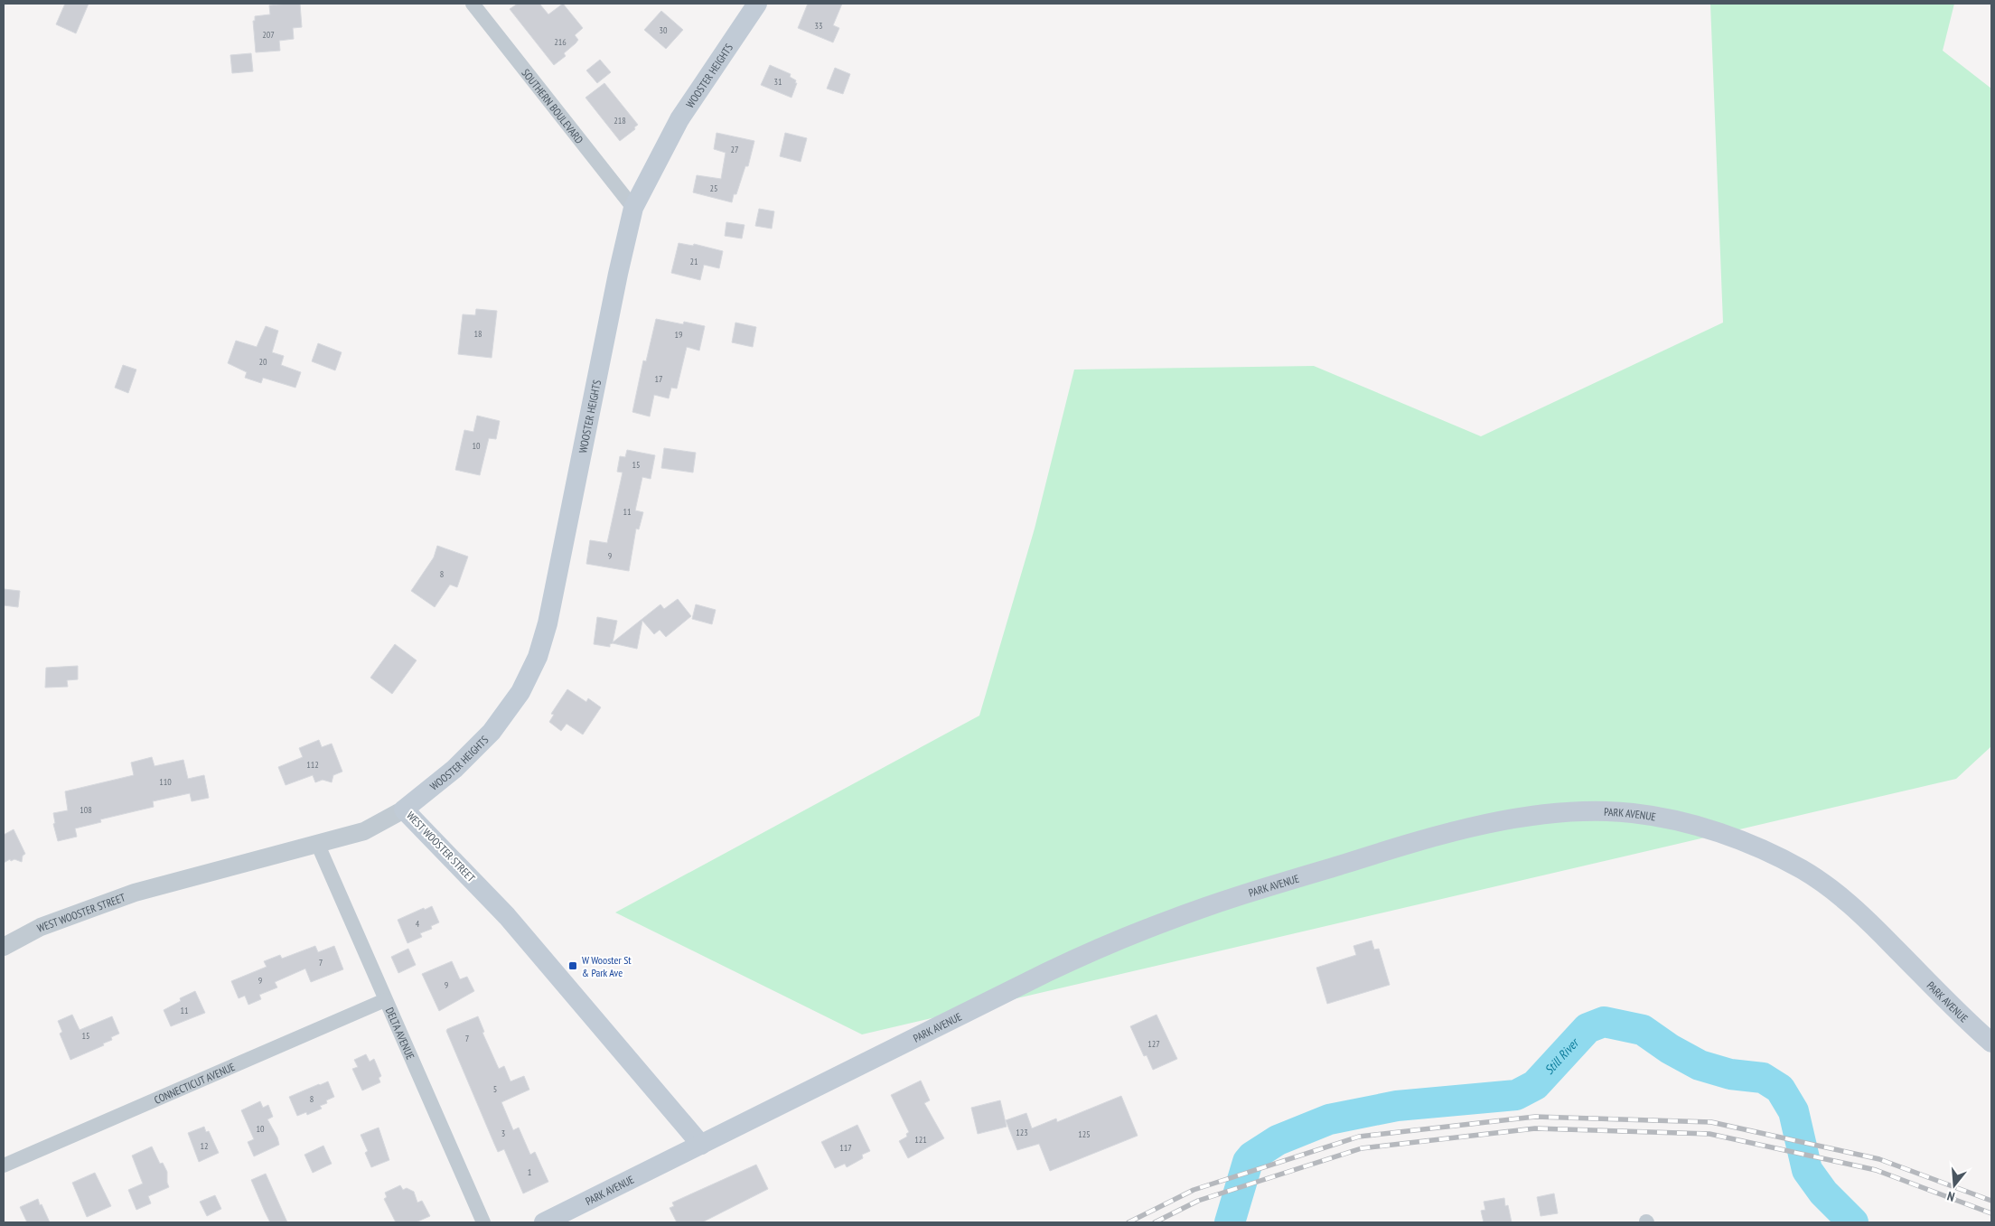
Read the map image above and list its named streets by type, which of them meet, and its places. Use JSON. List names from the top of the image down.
{
  "streets": {
    "main road": ["WOOSTER HEIGHTS", "PARK AVENUE", "WEST WOOSTER STREET"],
    "street": ["SOUTHERN BOULEVARD", "DELTA AVENUE", "CONNECTICUT AVENUE"]
  },
  "crossings": [
    ["WOOSTER HEIGHTS", "SOUTHERN BOULEVARD"],
    ["WOOSTER HEIGHTS", "WEST WOOSTER STREET"],
    ["PARK AVENUE", "WEST WOOSTER STREET"],
    ["WEST WOOSTER STREET", "DELTA AVENUE"],
    ["DELTA AVENUE", "CONNECTICUT AVENUE"]
  ],
  "water": ["Still River"],
  "places": {
    "transit": ["W Wooster St & Park Ave"]
  },
  "house_numbers": [
    "33",
    "30",
    "207",
    "216",
    "31",
    "218",
    "27",
    "25",
    "21",
    "18",
    "19",
    "20",
    "17",
    "10",
    "15",
    "11",
    "9",
    "8",
    "112",
    "110",
    "108",
    "4",
    "7",
    "9",
    "9",
    "11",
    "15",
    "7",
    "127",
    "5",
    "8",
    "10",
    "123",
    "3",
    "125",
    "121",
    "12",
    "117",
    "1"
  ],
  "north": "bottom"
}
